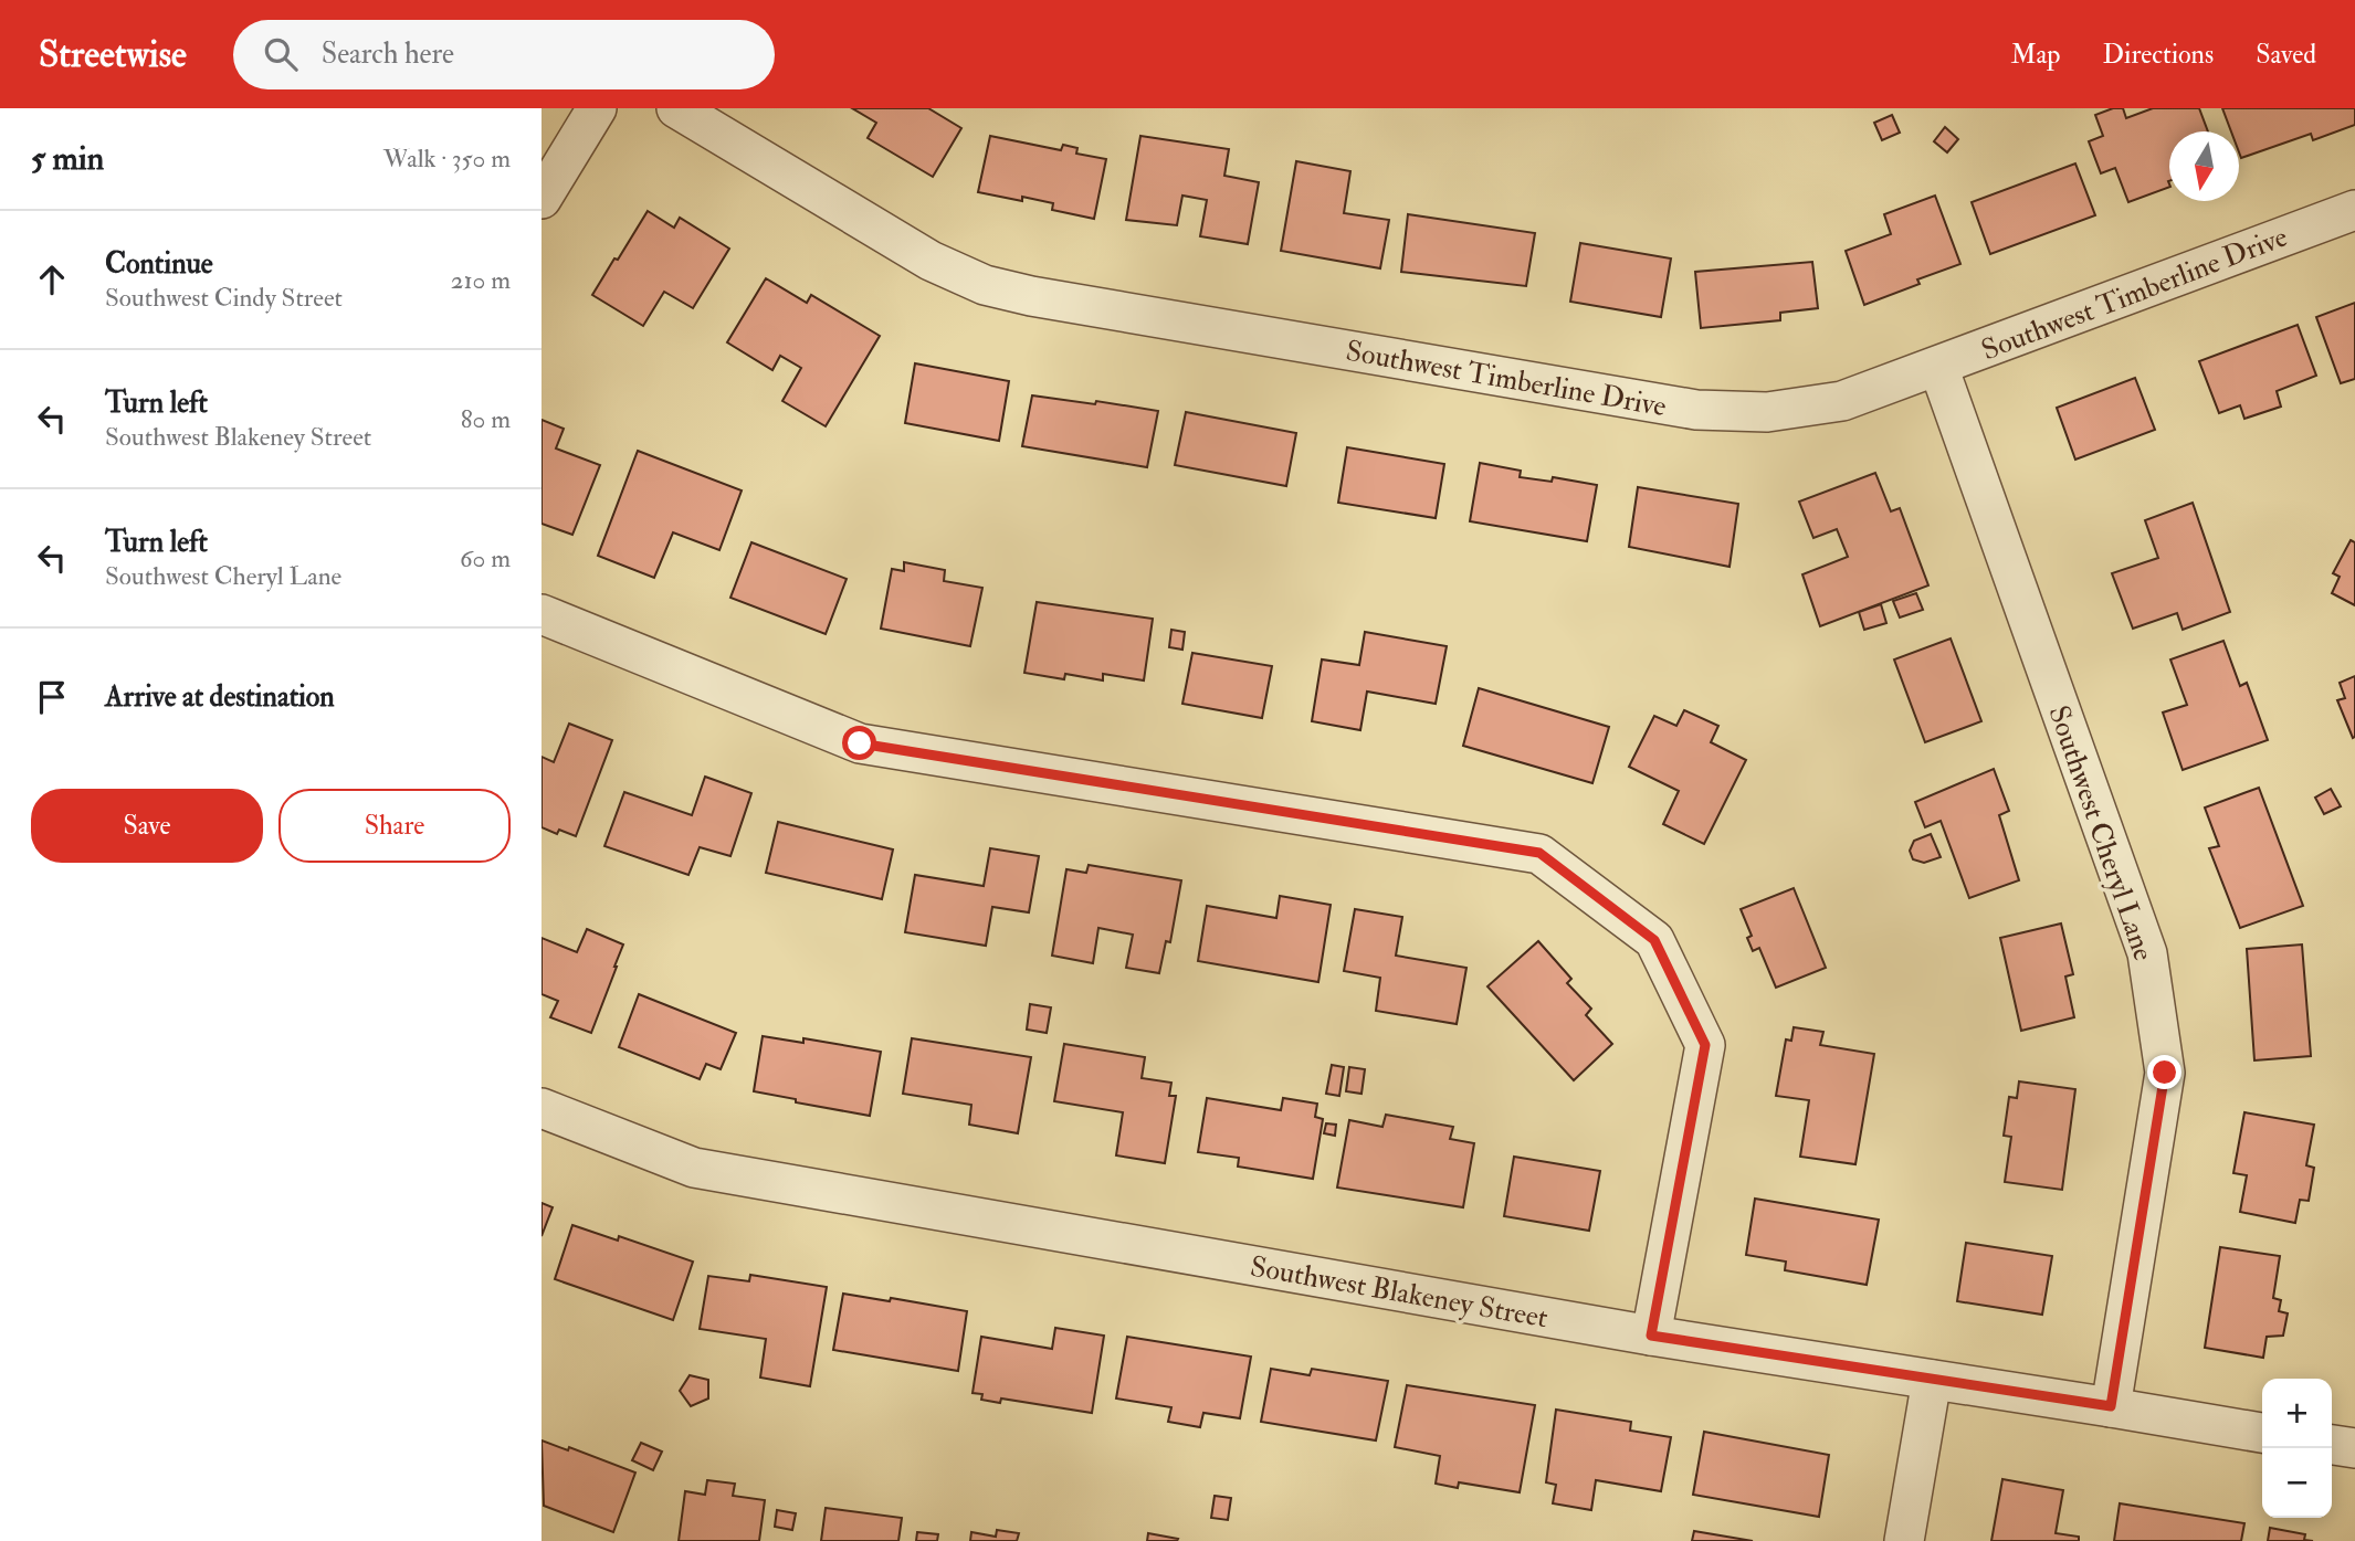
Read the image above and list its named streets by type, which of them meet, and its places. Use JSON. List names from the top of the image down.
{
  "streets": {
    "street": ["Southwest Timberline Drive", "Southwest Cheryl Lane", "Southwest Blakeney Street"]
  },
  "crossings": [
    ["Southwest Timberline Drive", "Southwest Cheryl Lane"],
    ["Southwest Cheryl Lane", "Southwest Blakeney Street"]
  ],
  "north": "bottom",
  "page": {
    "header": "Streetwise",
    "search": "Search here",
    "nav": ["Map", "Directions", "Saved"],
    "heading": ["5 min", "Walk · 350 m"],
    "list": [
      ["Continue", "Southwest Cindy Street", "210 m"],
      ["Turn left", "Southwest Blakeney Street", "80 m"],
      ["Turn left", "Southwest Cheryl Lane", "60 m"],
      "Arrive at destination"
    ],
    "buttons": ["Save", "Share"],
    "map_buttons": ["+", "−"]
  }
}
